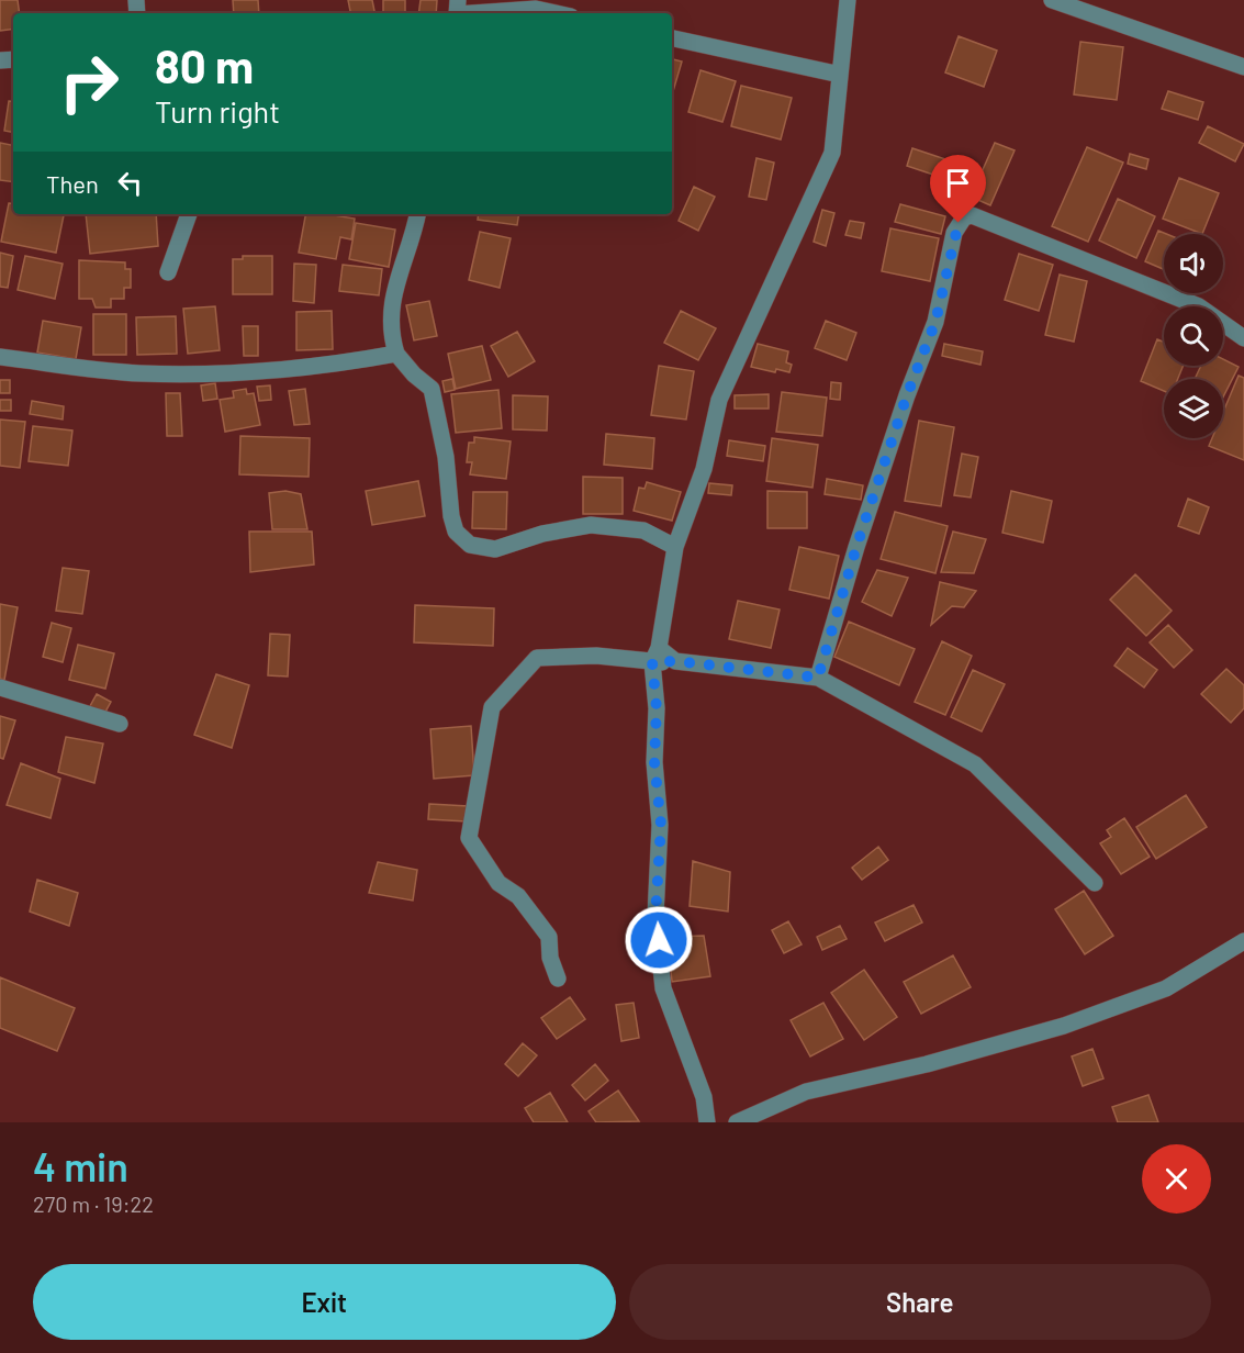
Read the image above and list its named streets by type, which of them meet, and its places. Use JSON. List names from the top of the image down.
{
  "page": {
    "turn": ["80 m", "Turn right"],
    "then": "Then",
    "heading": ["4 min", "270 m · 19:22"],
    "buttons": ["Exit", "Share"]
  }
}
